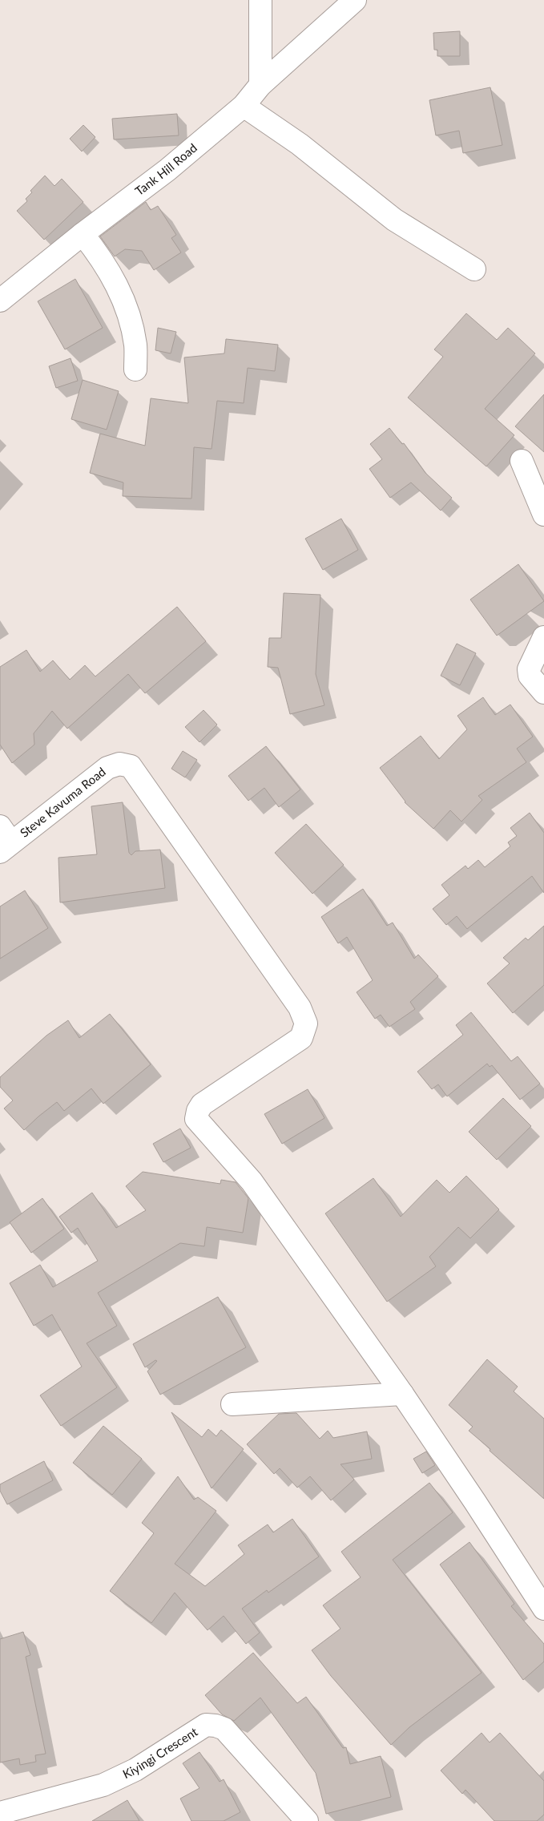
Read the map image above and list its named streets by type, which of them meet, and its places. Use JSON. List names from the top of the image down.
{
  "streets": {
    "street": ["Tank Hill Road", "Steve Kavuma Road", "Kiyingi Crescent"]
  }
}
